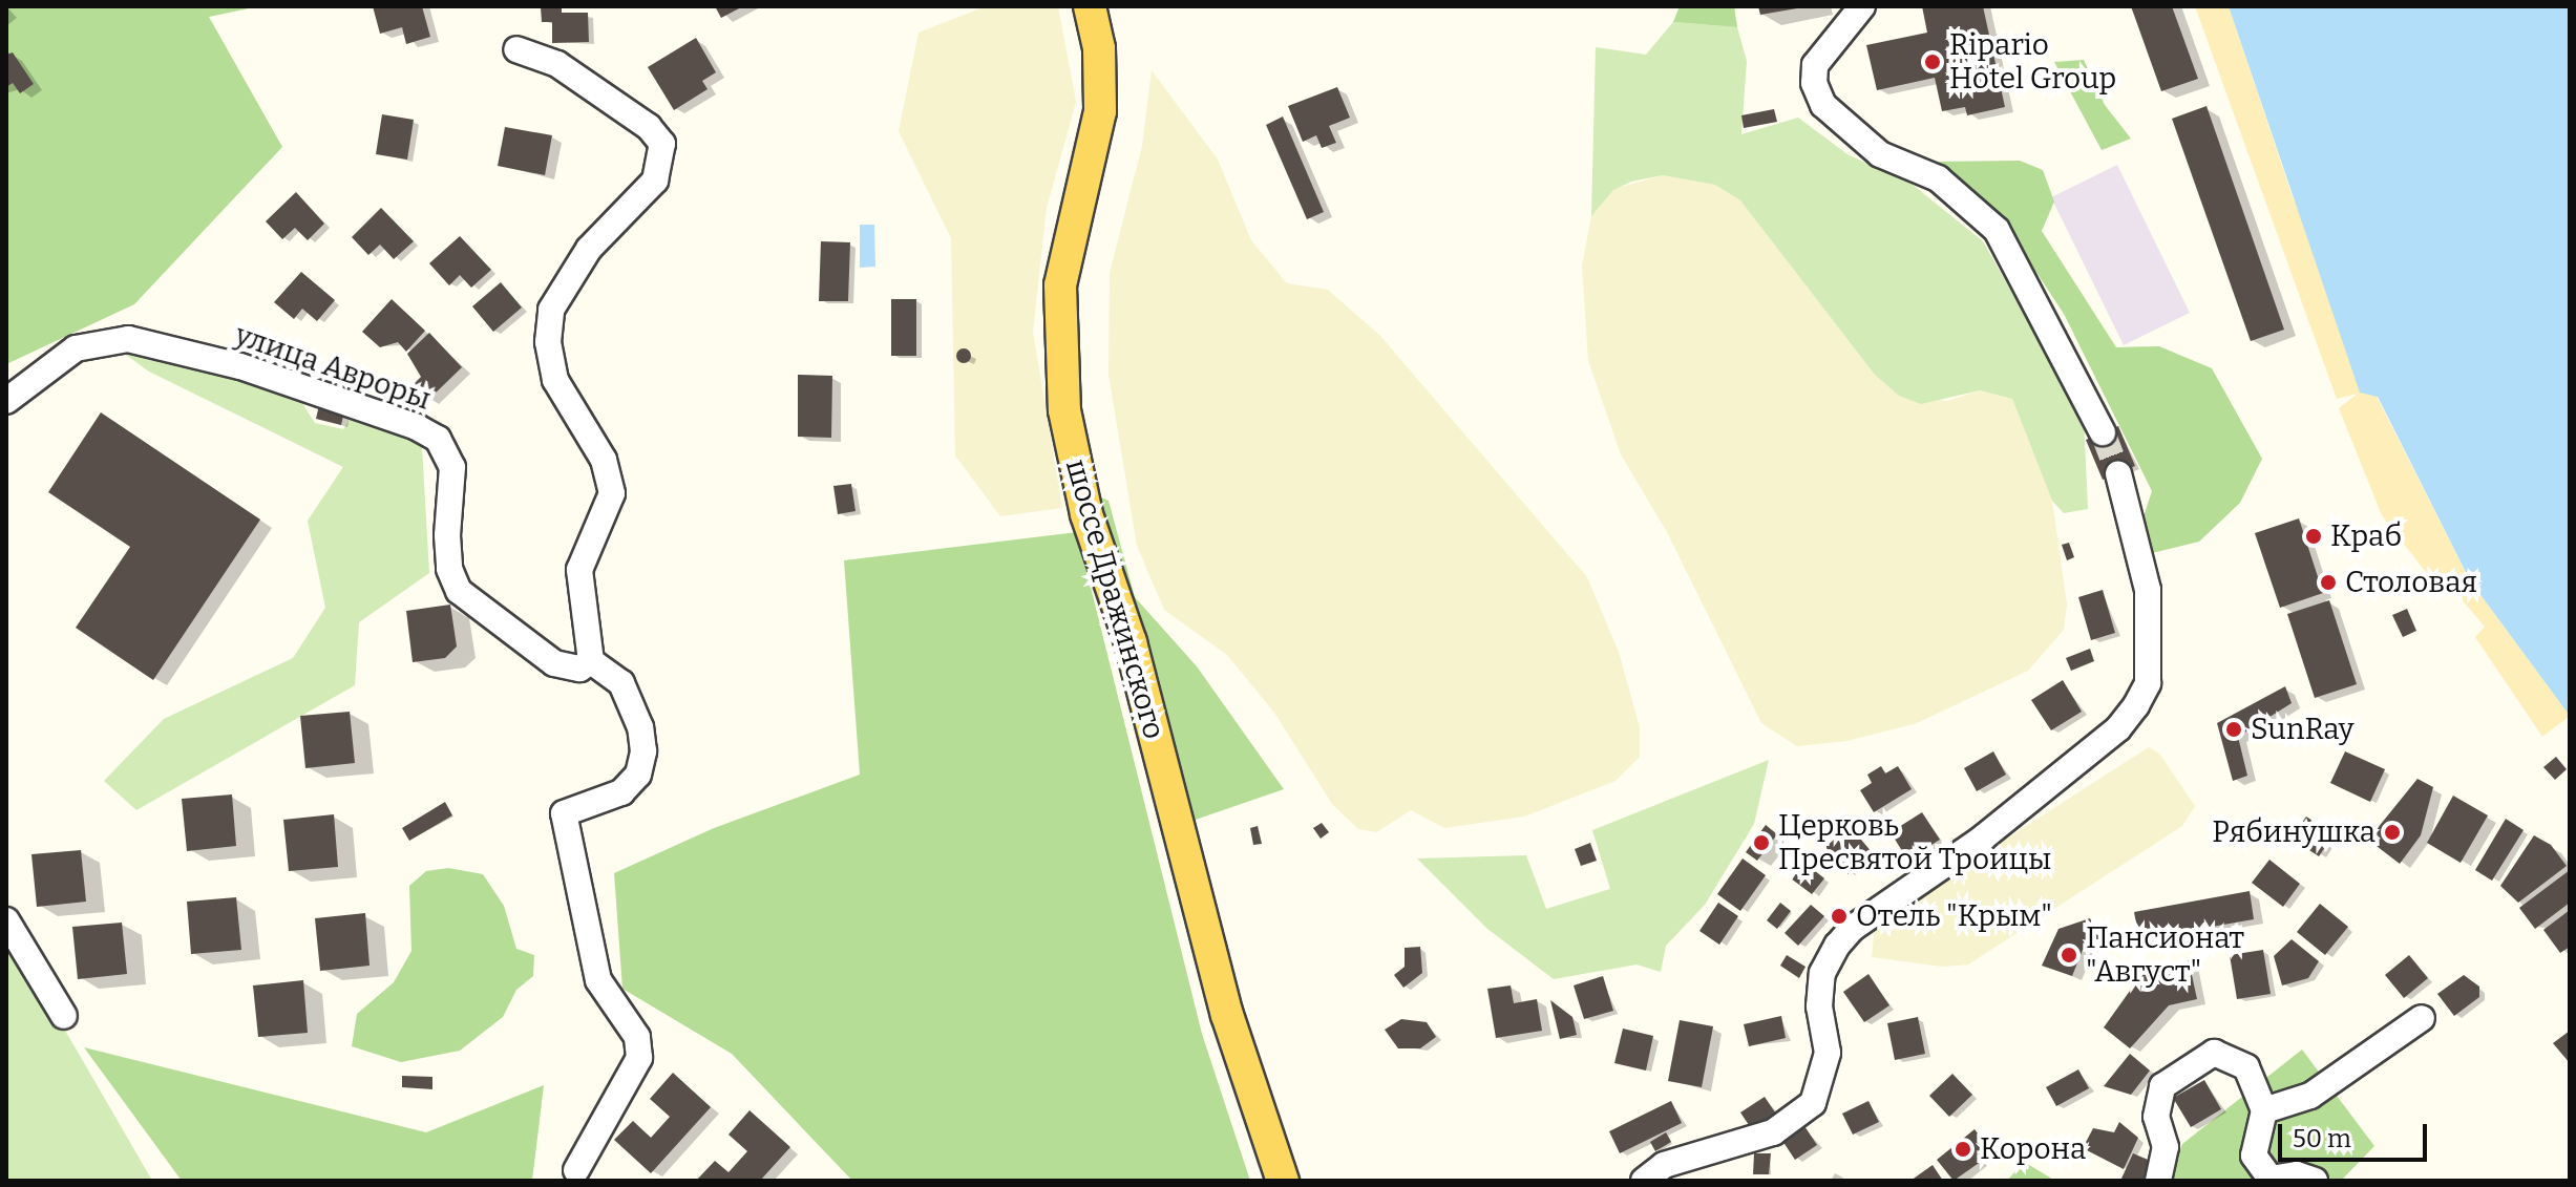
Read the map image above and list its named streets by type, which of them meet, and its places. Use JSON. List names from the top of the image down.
{
  "streets": {
    "main road": ["шоссе Дражинского"],
    "street": ["улица Авроры"]
  },
  "places": [
    "Ripario Hotel Group",
    "Краб",
    "Столовая",
    "SunRay",
    "Рябинушка",
    "Церковь Пресвятой Троицы",
    "Отель \"Крым\"",
    "Пансионат \"Август\"",
    "Корона"
  ],
  "scale_bar": "50 m"
}
